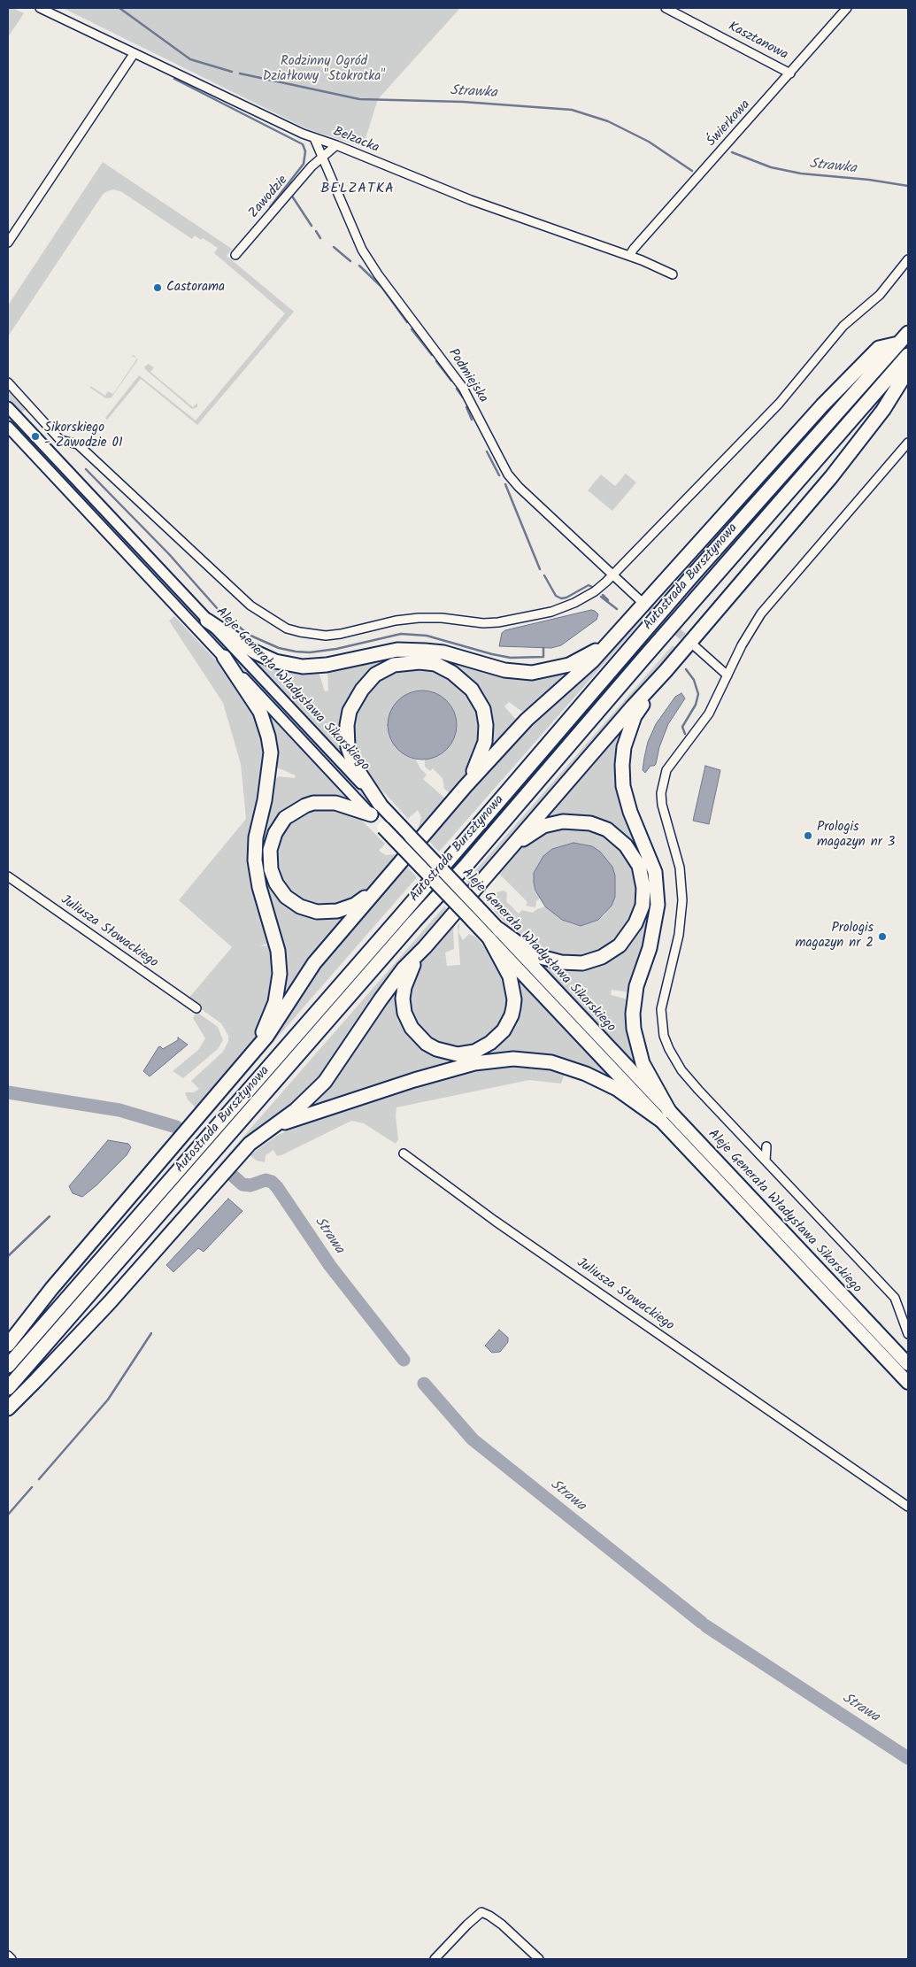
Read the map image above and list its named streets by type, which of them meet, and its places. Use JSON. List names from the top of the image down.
{
  "streets": {
    "highway": ["Autostrada Bursztynowa"],
    "main road": ["Aleje Generała Władysława Sikorskiego"],
    "street": [
      "Kasztanowa",
      "Świerkowa",
      "Belzacka",
      "Zawodzie",
      "Podmiejska",
      "Juliusza Słowackiego"
    ]
  },
  "crossings": [
    ["Kasztanowa", "Świerkowa"],
    ["Świerkowa", "Belzacka"],
    ["Belzacka", "Zawodzie"],
    ["Belzacka", "Podmiejska"],
    ["Zawodzie", "Podmiejska"]
  ],
  "districts": ["BELZATKA"],
  "water": ["Strawka", "Strawa"],
  "parks": ["Rodzinny Ogród Działkowy \"Stokrotka\""],
  "places": [
    "Castorama",
    "Sikorskiego - Zawodzie 01",
    "Prologis magazyn nr 3",
    "Prologis magazyn nr 2"
  ]
}
